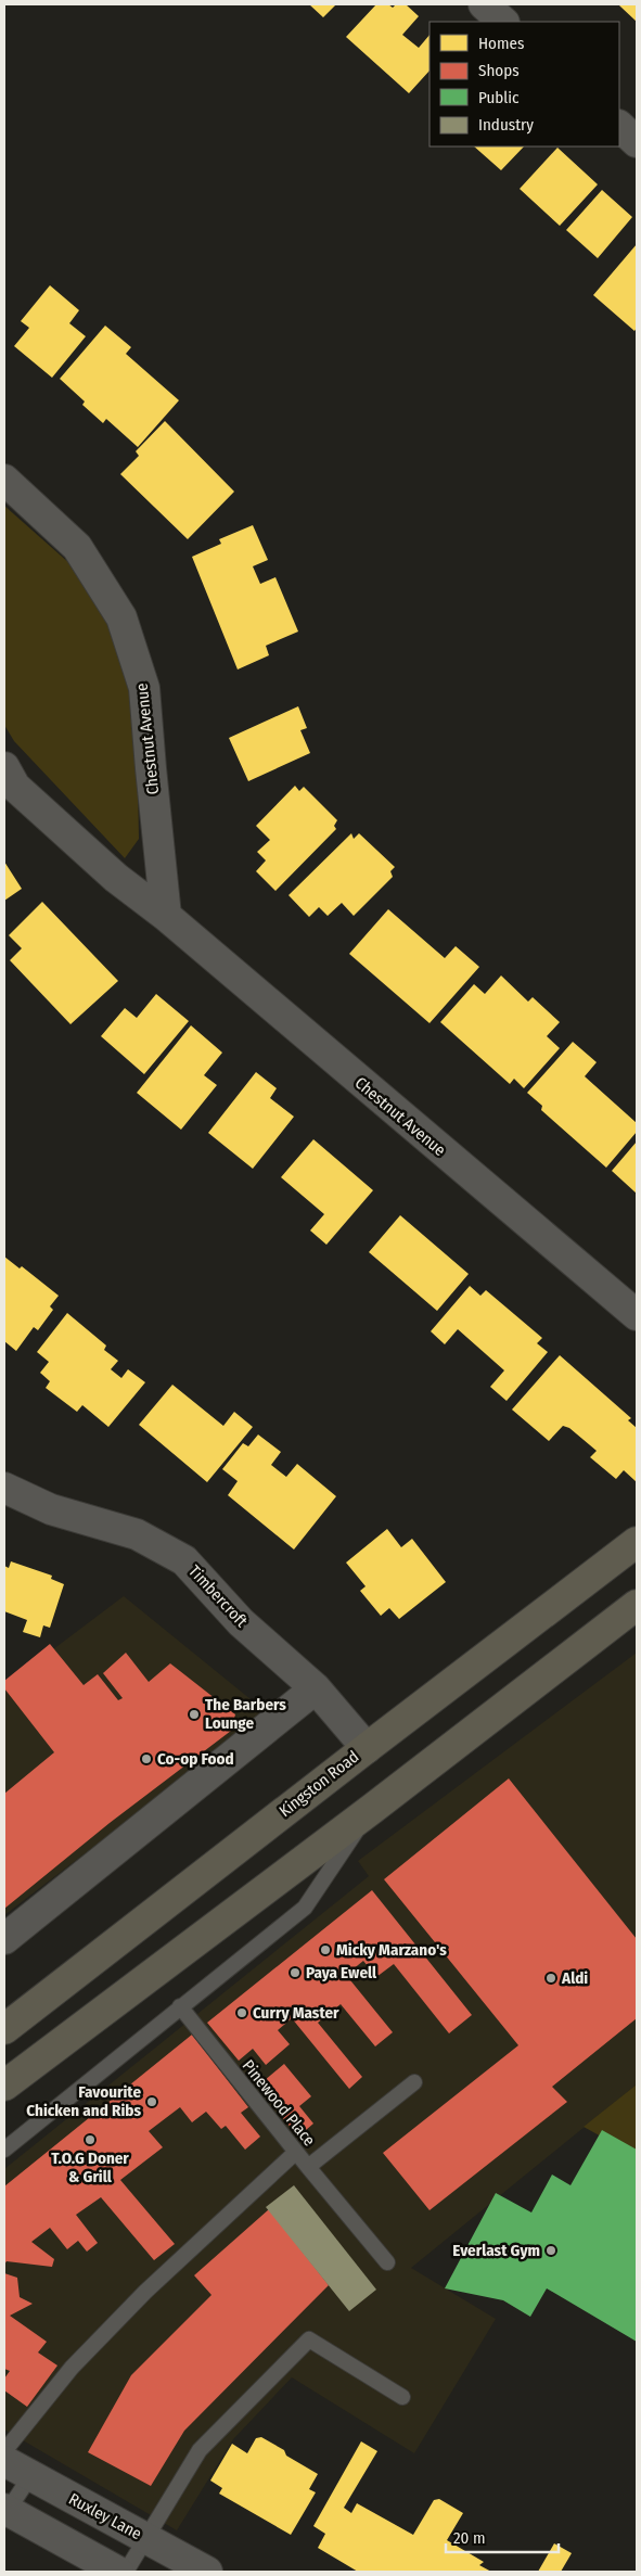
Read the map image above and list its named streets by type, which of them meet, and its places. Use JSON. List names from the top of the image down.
{
  "streets": {
    "highway": ["Kingston Road"],
    "street": ["Chestnut Avenue", "Timbercroft", "Ruxley Lane"],
    "lane": ["Pinewood Place"]
  },
  "crossings": [
    ["Timbercroft", "Kingston Road"]
  ],
  "places": [
    "The Barbers Lounge",
    "Co-op Food",
    "Micky Marzano's",
    "Paya Ewell",
    "Aldi",
    "Curry Master",
    "Favourite Chicken and Ribs",
    "T.O.G Doner & Grill",
    "Everlast Gym"
  ],
  "legend": [
    "Homes",
    "Shops",
    "Public",
    "Industry"
  ],
  "scale_bar": "20 m"
}
